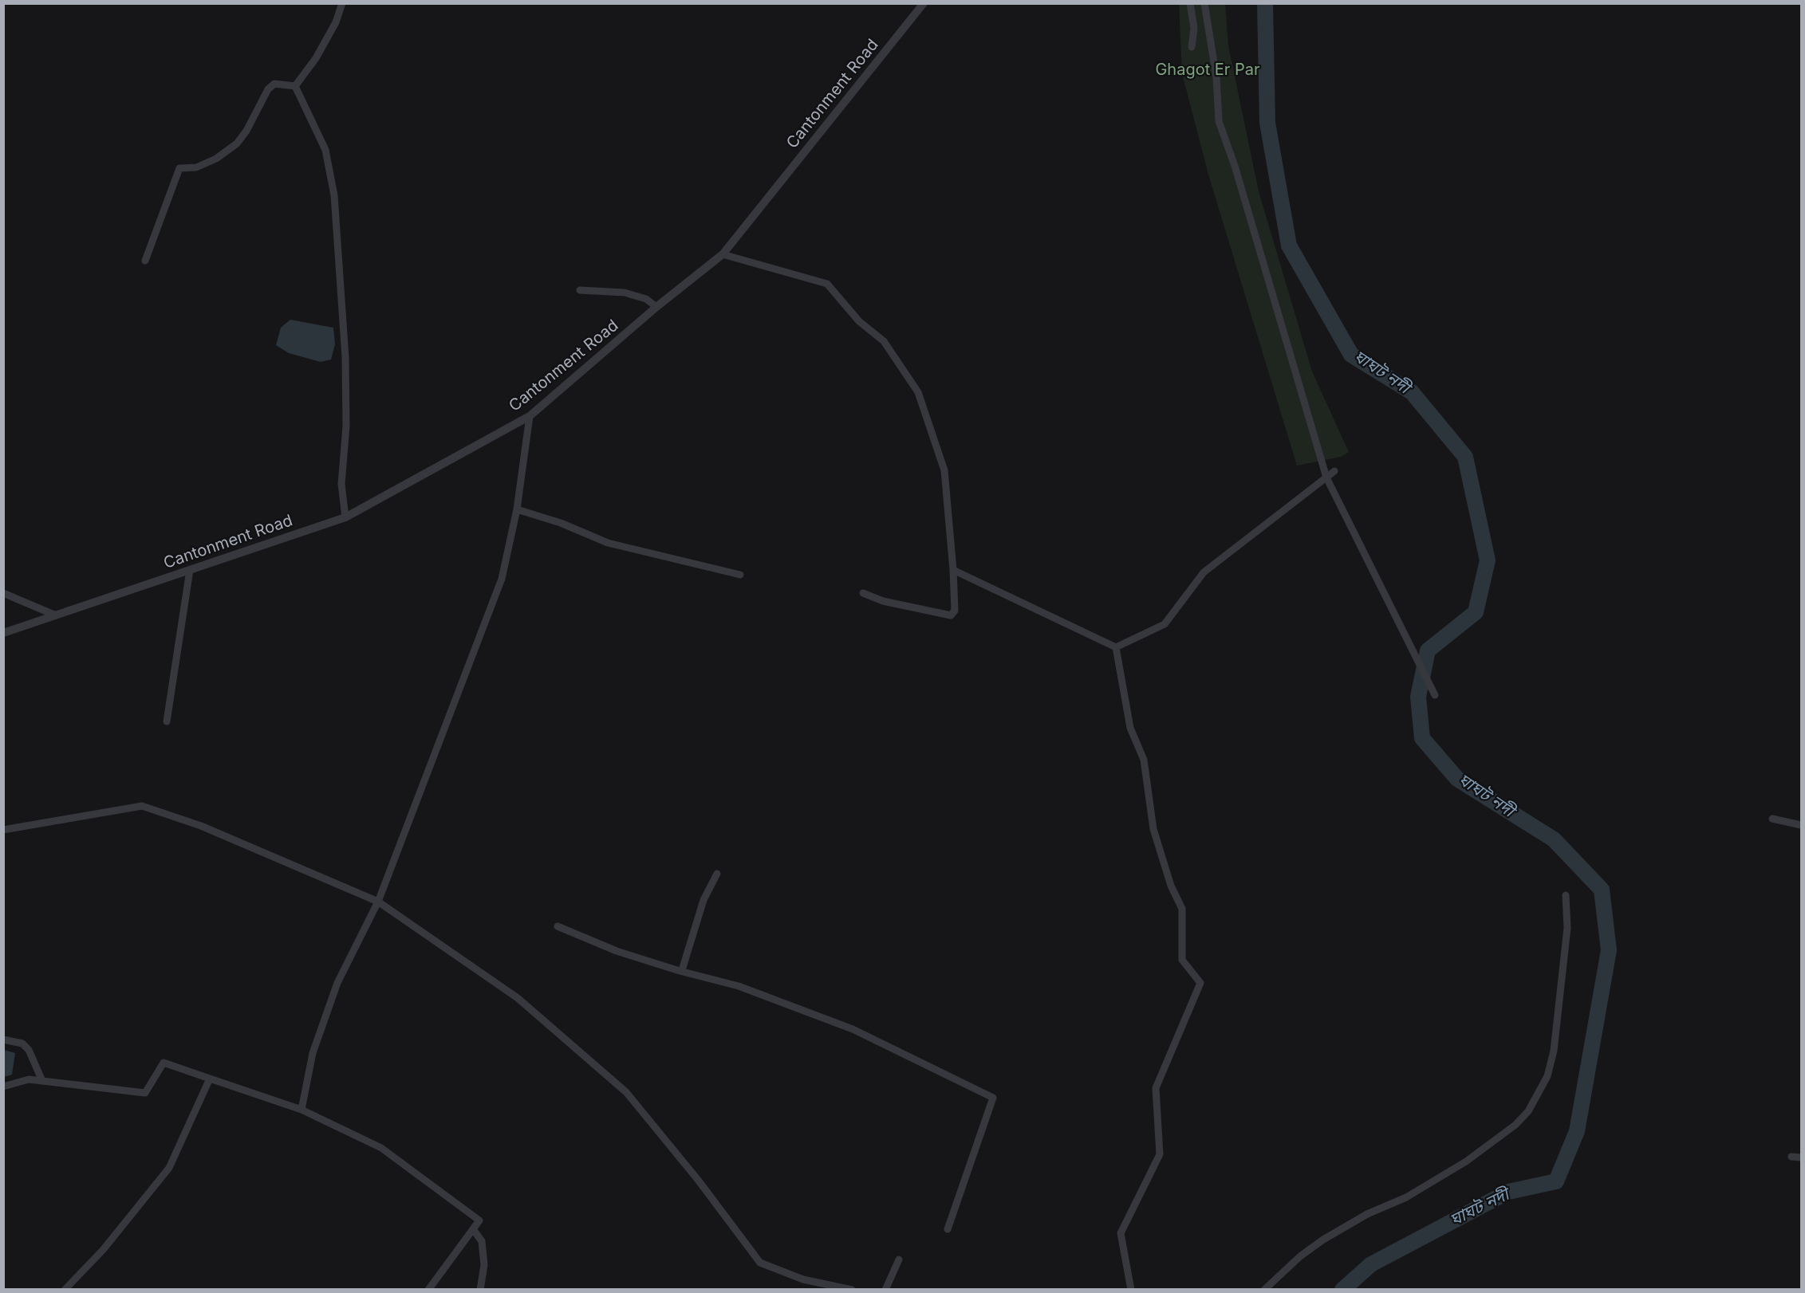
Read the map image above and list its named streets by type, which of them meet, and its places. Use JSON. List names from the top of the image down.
{
  "streets": {
    "street": ["Cantonment Road"]
  },
  "water": ["ঘাঘট নদী"],
  "parks": ["Ghagot Er Par"]
}
